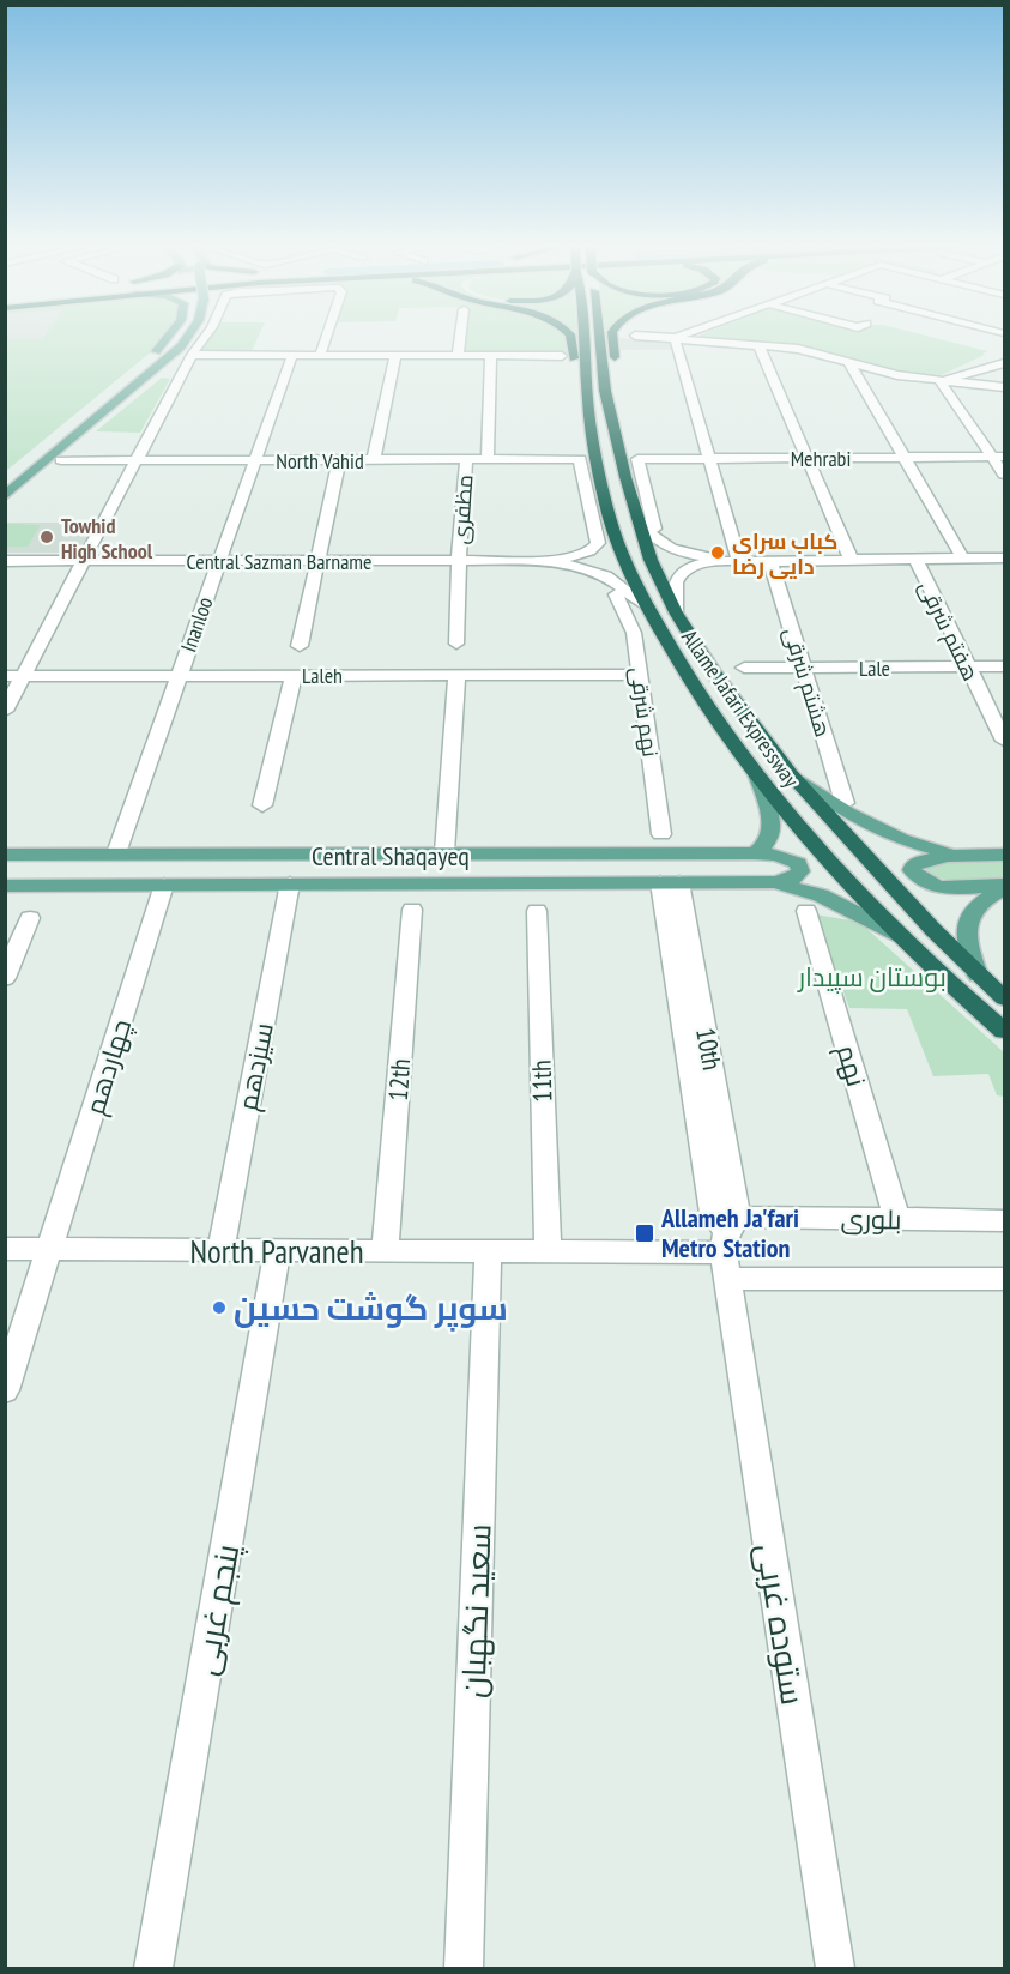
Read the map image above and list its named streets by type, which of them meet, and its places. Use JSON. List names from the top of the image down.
{
  "streets": {
    "highway": ["Allame Jafari Expressway"],
    "main road": ["Central Shaqayeq"],
    "street": [
      "Mehrabi",
      "North Vahid",
      "مظفری",
      "Central Sazman Barname",
      "Inanloo",
      "هفتم شرقی",
      "Lale",
      "Laleh",
      "هشتم شرقی",
      "نهم شرقی",
      "10th",
      "نهم",
      "چهاردهم",
      "سیزدهم",
      "12th",
      "11th",
      "بلوری",
      "North Parvaneh",
      "پنجم غربی",
      "سعید نگهبان",
      "ستوده غربی"
    ]
  },
  "crossings": [
    ["North Vahid", "مظفری"],
    ["North Vahid", "Central Sazman Barname"],
    ["North Vahid", "Inanloo"],
    ["مظفری", "Central Sazman Barname"],
    ["Central Sazman Barname", "Inanloo"],
    ["Inanloo", "Laleh"],
    ["Inanloo", "Central Shaqayeq"],
    ["هفتم شرقی", "Lale"],
    ["Lale", "هشتم شرقی"],
    ["Laleh", "نهم شرقی"],
    ["Allame Jafari Expressway", "Central Shaqayeq"],
    ["Central Shaqayeq", "10th"],
    ["Central Shaqayeq", "چهاردهم"],
    ["Central Shaqayeq", "سیزدهم"],
    ["10th", "بلوری"],
    ["10th", "ستوده غربی"],
    ["نهم", "بلوری"],
    ["چهاردهم", "North Parvaneh"],
    ["سیزدهم", "North Parvaneh"],
    ["12th", "North Parvaneh"],
    ["11th", "بلوری"],
    ["11th", "North Parvaneh"],
    ["بلوری", "North Parvaneh"],
    ["بلوری", "ستوده غربی"],
    ["North Parvaneh", "پنجم غربی"],
    ["North Parvaneh", "سعید نگهبان"]
  ],
  "parks": ["بوستان سپیدار"],
  "places": {
    "other": ["Towhid High School", "کباب سرای دایی رضا", "سوپر گوشت حسین"],
    "transit": ["Allameh Ja'fari Metro Station"]
  }
}
